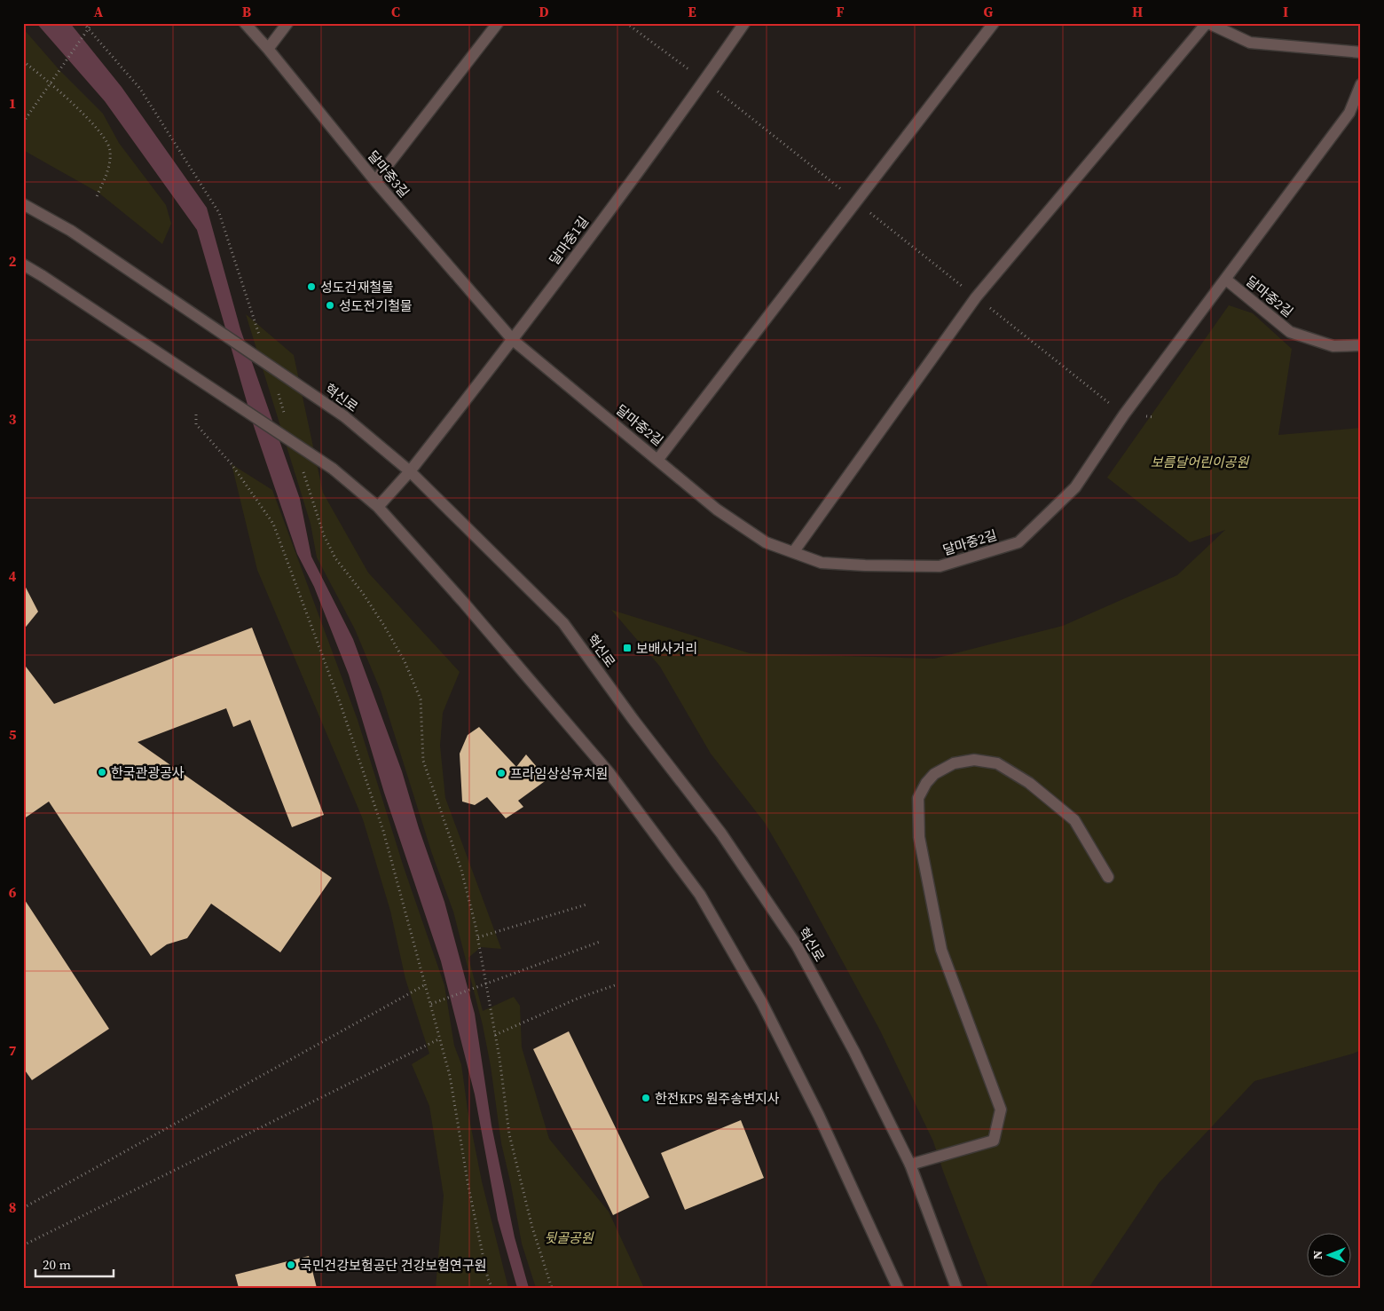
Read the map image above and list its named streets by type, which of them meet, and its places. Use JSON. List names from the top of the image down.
{
  "streets": {
    "street": [
      "달마중3길",
      "달마중1길",
      "달마중2길",
      "혁신로"
    ]
  },
  "crossings": [
    ["달마중3길", "달마중1길"],
    ["달마중3길", "달마중2길"],
    ["달마중1길", "달마중2길"],
    ["달마중1길", "혁신로"]
  ],
  "parks": ["보름달어린이공원", "뒷골공원"],
  "places": {
    "other": [
      "성도건재철물",
      "성도전기철물",
      "한국관광공사",
      "프라임상상유치원",
      "한전KPS 원주송변지사",
      "국민건강보험공단 건강보험연구원"
    ],
    "transit": ["보배사거리"]
  },
  "scale_bar": "20 m",
  "north": "left",
  "grid": {
    "columns": [
      "A",
      "B",
      "C",
      "D",
      "E",
      "F",
      "G",
      "H",
      "I"
    ],
    "rows": [
      "1",
      "2",
      "3",
      "4",
      "5",
      "6",
      "7",
      "8"
    ]
  }
}
